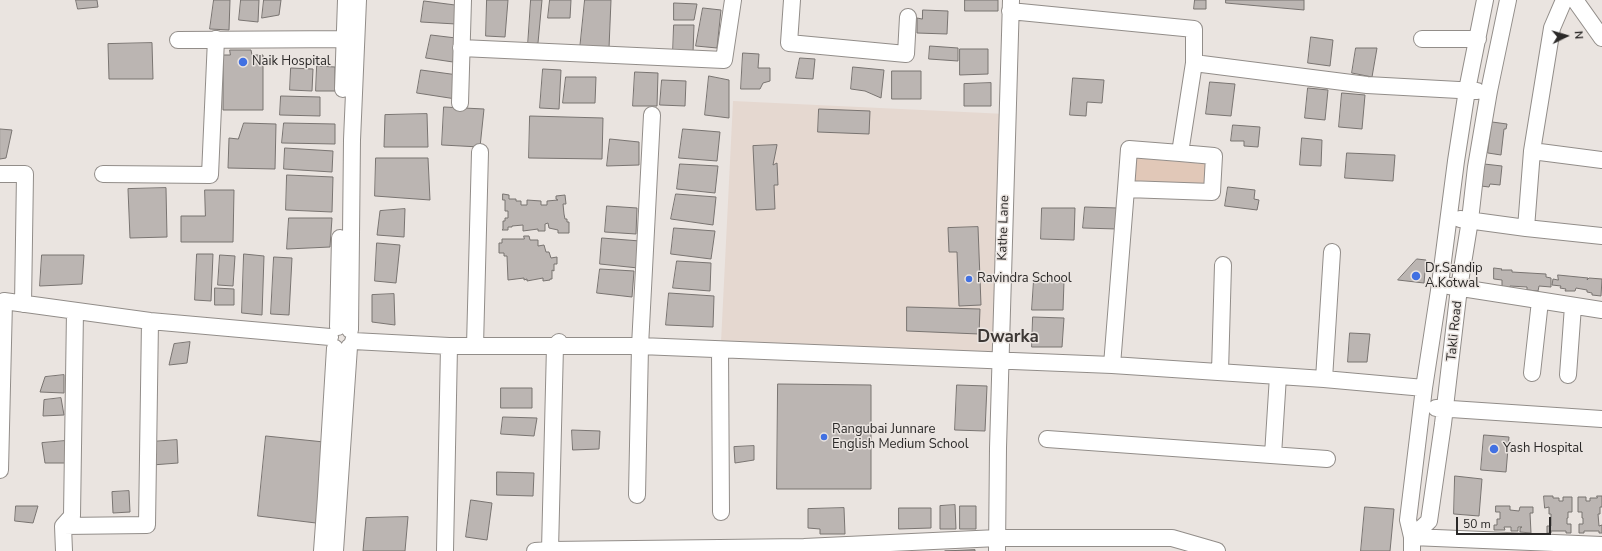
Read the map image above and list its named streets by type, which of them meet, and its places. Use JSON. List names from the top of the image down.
{
  "streets": {
    "street": ["Kathe Lane", "Takli Road"]
  },
  "districts": ["Dwarka"],
  "places": [
    "Naik Hospital",
    "Dr.Sandip A.Kotwal",
    "Ravindra School",
    "Rangubai Junnare English Medium School",
    "Yash Hospital"
  ],
  "scale_bar": "50 m",
  "north": "right"
}
